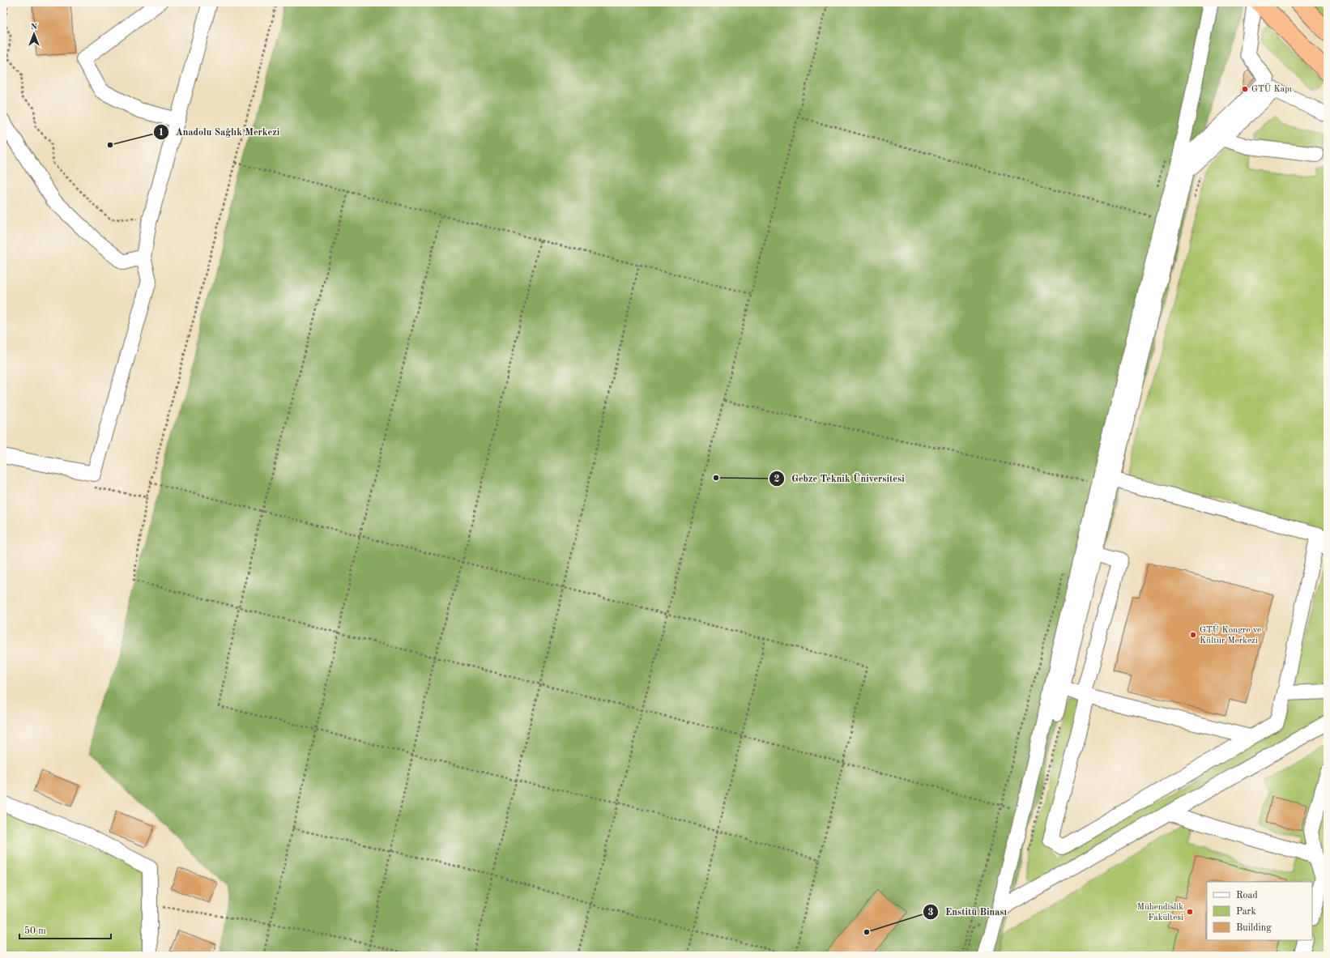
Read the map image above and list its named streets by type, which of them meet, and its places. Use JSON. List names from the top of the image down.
{
  "places": [
    "GTÜ Kapı",
    "Anadolu Sağlık Merkezi",
    "Gebze Teknik Üniversitesi",
    "GTÜ Kongre ve Kültür Merkezi",
    "Mühendislik Fakültesi",
    "Enstitü Binası"
  ],
  "legend": ["Road", "Park", "Building"],
  "scale_bar": "50 m",
  "north": "top"
}
